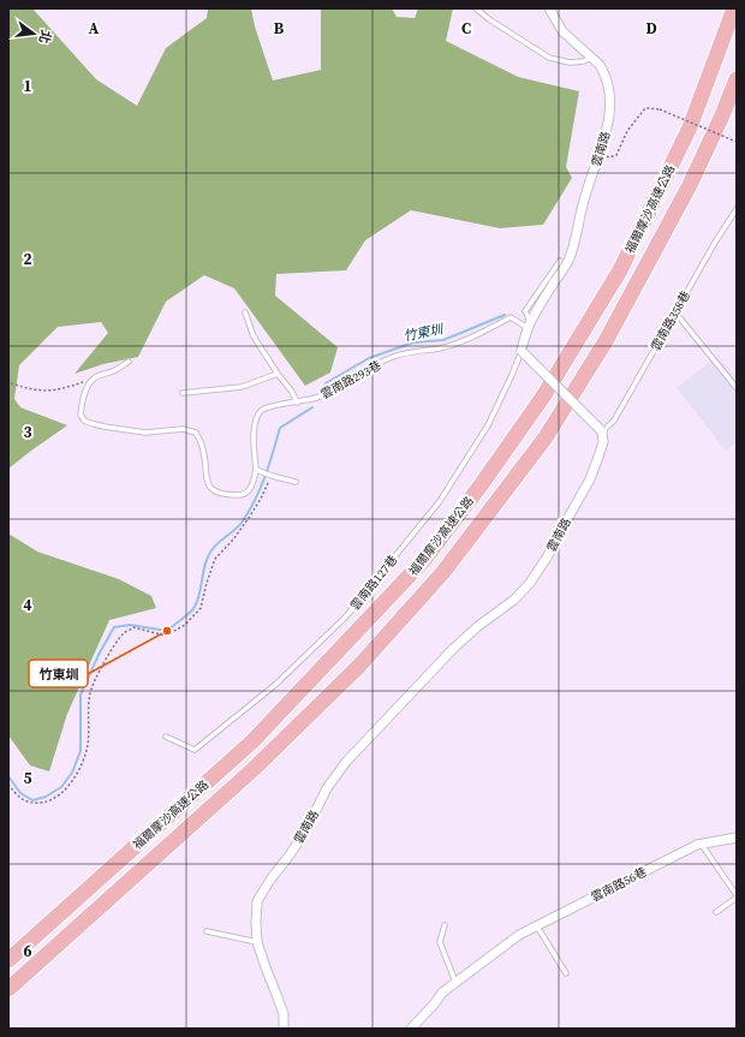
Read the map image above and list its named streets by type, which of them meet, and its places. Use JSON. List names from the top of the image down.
{
  "streets": {
    "highway": ["福爾摩沙高速公路"],
    "street": ["雲南路", "雲南路56巷"],
    "lane": ["雲南路358巷", "雲南路293巷", "雲南路127巷"]
  },
  "crossings": [
    ["雲南路", "雲南路358巷"],
    ["雲南路", "雲南路293巷"],
    ["雲南路", "雲南路127巷"]
  ],
  "water": ["竹東圳"],
  "places": ["竹東圳"],
  "north": "right",
  "grid": {
    "columns": [
      "A",
      "B",
      "C",
      "D"
    ],
    "rows": [
      "1",
      "2",
      "3",
      "4",
      "5",
      "6"
    ]
  }
}
